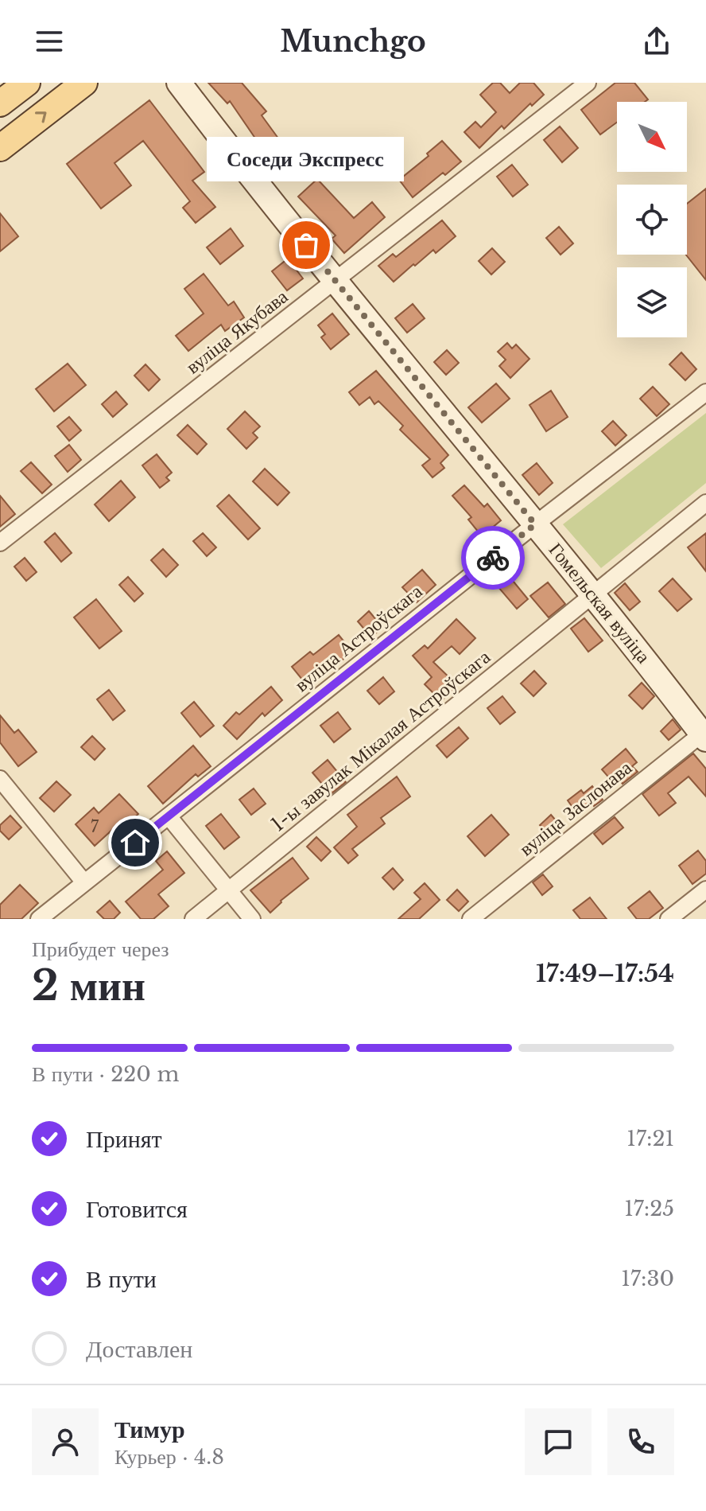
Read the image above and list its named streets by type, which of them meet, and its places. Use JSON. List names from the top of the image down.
{
  "streets": {
    "street": [
      "вуліца Якубава",
      "Гомельская вуліца",
      "вуліца Астроўскага",
      "1-ы завулак Мікалая Астроўскага",
      "вуліца Заслонава"
    ]
  },
  "crossings": [
    ["вуліца Якубава", "Гомельская вуліца"],
    ["Гомельская вуліца", "вуліца Астроўскага"],
    ["Гомельская вуліца", "1-ы завулак Мікалая Астроўскага"],
    ["Гомельская вуліца", "вуліца Заслонава"]
  ],
  "places": ["Соседи Экспресс"],
  "house_numbers": ["7"],
  "north": "bottom right",
  "page": {
    "header": "Munchgo",
    "bubble": "Соседи Экспресс",
    "heading": ["2 мин", "Прибудет через", "17:49–17:54"],
    "panel": ["Тимур", "Курьер · 4.8"],
    "bar": "В пути · 220 m",
    "list": [
      ["Принят", "17:21"],
      ["Готовится", "17:25"],
      ["В пути", "17:30"],
      "Доставлен"
    ]
  }
}
